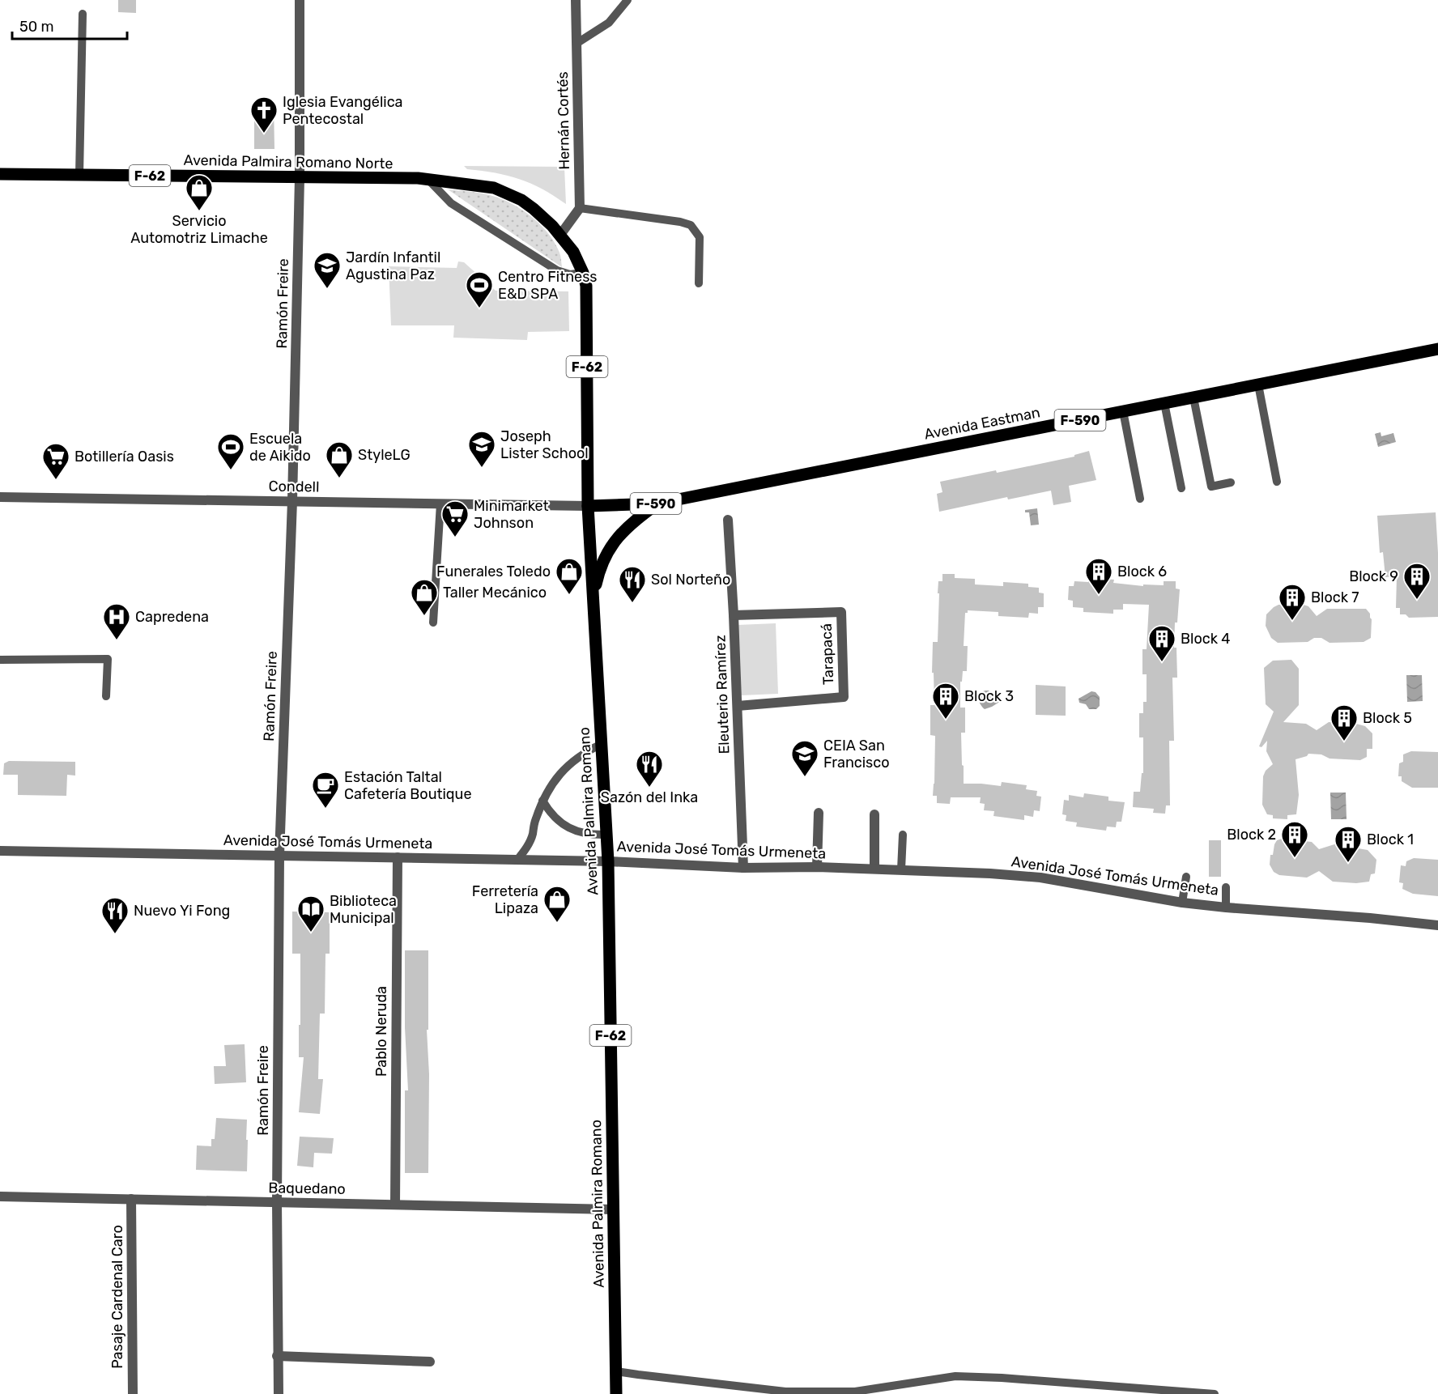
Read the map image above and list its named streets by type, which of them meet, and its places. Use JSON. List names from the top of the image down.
{
  "streets": {
    "main road": [
      "Avenida Palmira Romano Norte",
      "F-62",
      "F-590",
      "Avenida Eastman",
      "Avenida Palmira Romano"
    ],
    "street": [
      "Hernán Cortés",
      "Ramón Freire",
      "Condell",
      "Tarapacá",
      "Eleuterio Ramírez",
      "Avenida José Tomás Urmeneta",
      "Pablo Neruda",
      "Baquedano",
      "Pasaje Cardenal Caro"
    ]
  },
  "crossings": [
    ["Avenida Palmira Romano Norte", "Ramón Freire"],
    ["Avenida Palmira Romano Norte", "Avenida Palmira Romano"],
    ["Ramón Freire", "Condell"],
    ["Ramón Freire", "Avenida José Tomás Urmeneta"],
    ["Ramón Freire", "Baquedano"],
    ["Avenida Eastman", "Condell"],
    ["Avenida Eastman", "Avenida Palmira Romano"],
    ["Condell", "Avenida Palmira Romano"],
    ["Tarapacá", "Eleuterio Ramírez"],
    ["Eleuterio Ramírez", "Avenida José Tomás Urmeneta"],
    ["Avenida Palmira Romano", "Avenida José Tomás Urmeneta"],
    ["Avenida Palmira Romano", "Baquedano"],
    ["Avenida José Tomás Urmeneta", "Pablo Neruda"],
    ["Pablo Neruda", "Baquedano"],
    ["Baquedano", "Pasaje Cardenal Caro"]
  ],
  "places": {
    "church": ["Iglesia Evangélica Pentecostal"],
    "shop": [
      "Servicio Automotriz Limache",
      "StyleLG",
      "Funerales Toledo",
      "Taller Mecánico",
      "Ferretería Lipaza"
    ],
    "school or university": ["Jardín Infantil Agustina Paz", "Joseph Lister School", "CEIA San Francisco"],
    "sports": ["Centro Fitness E&D SPA", "Escuela de Aikido"],
    "supermarket": ["Botillería Oasis", "Minimarket Johnson"],
    "building": [
      "Block 6",
      "Block 9",
      "Block 7",
      "Block 4",
      "Block 3",
      "Block 5",
      "Block 2",
      "Block 1"
    ],
    "restaurant": ["Sol Norteño", "Sazón del Inka", "Nuevo Yi Fong"],
    "hospital": ["Capredena"],
    "cafe": ["Estación Taltal Cafetería Boutique"],
    "library": ["Biblioteca Municipal"]
  },
  "scale_bar": "50 m"
}
